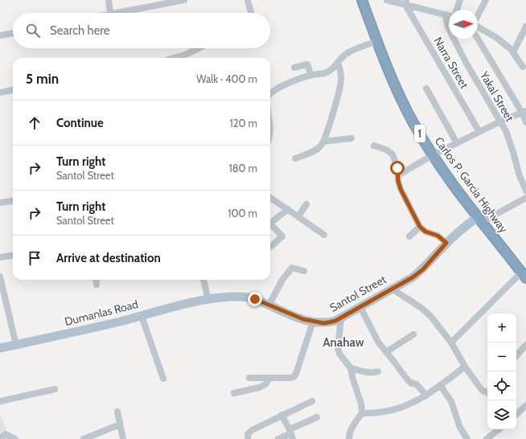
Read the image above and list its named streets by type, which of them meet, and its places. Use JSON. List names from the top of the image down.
{
  "streets": {
    "highway": ["1", "Carlos P. Garcia Highway"],
    "main road": ["Santol Street", "Dumanlas Road"],
    "street": ["Narra Street", "Yakal Street"]
  },
  "crossings": [
    ["Carlos P. Garcia Highway", "Santol Street"],
    ["Santol Street", "Dumanlas Road"]
  ],
  "districts": ["Anahaw"],
  "north": "right",
  "page": {
    "search": "Search here",
    "heading": ["5 min", "Walk · 400 m"],
    "list": [
      ["Continue", "120 m"],
      ["Turn right", "Santol Street", "180 m"],
      ["Turn right", "Santol Street", "100 m"],
      "Arrive at destination"
    ],
    "map_buttons": ["+", "−"]
  }
}
